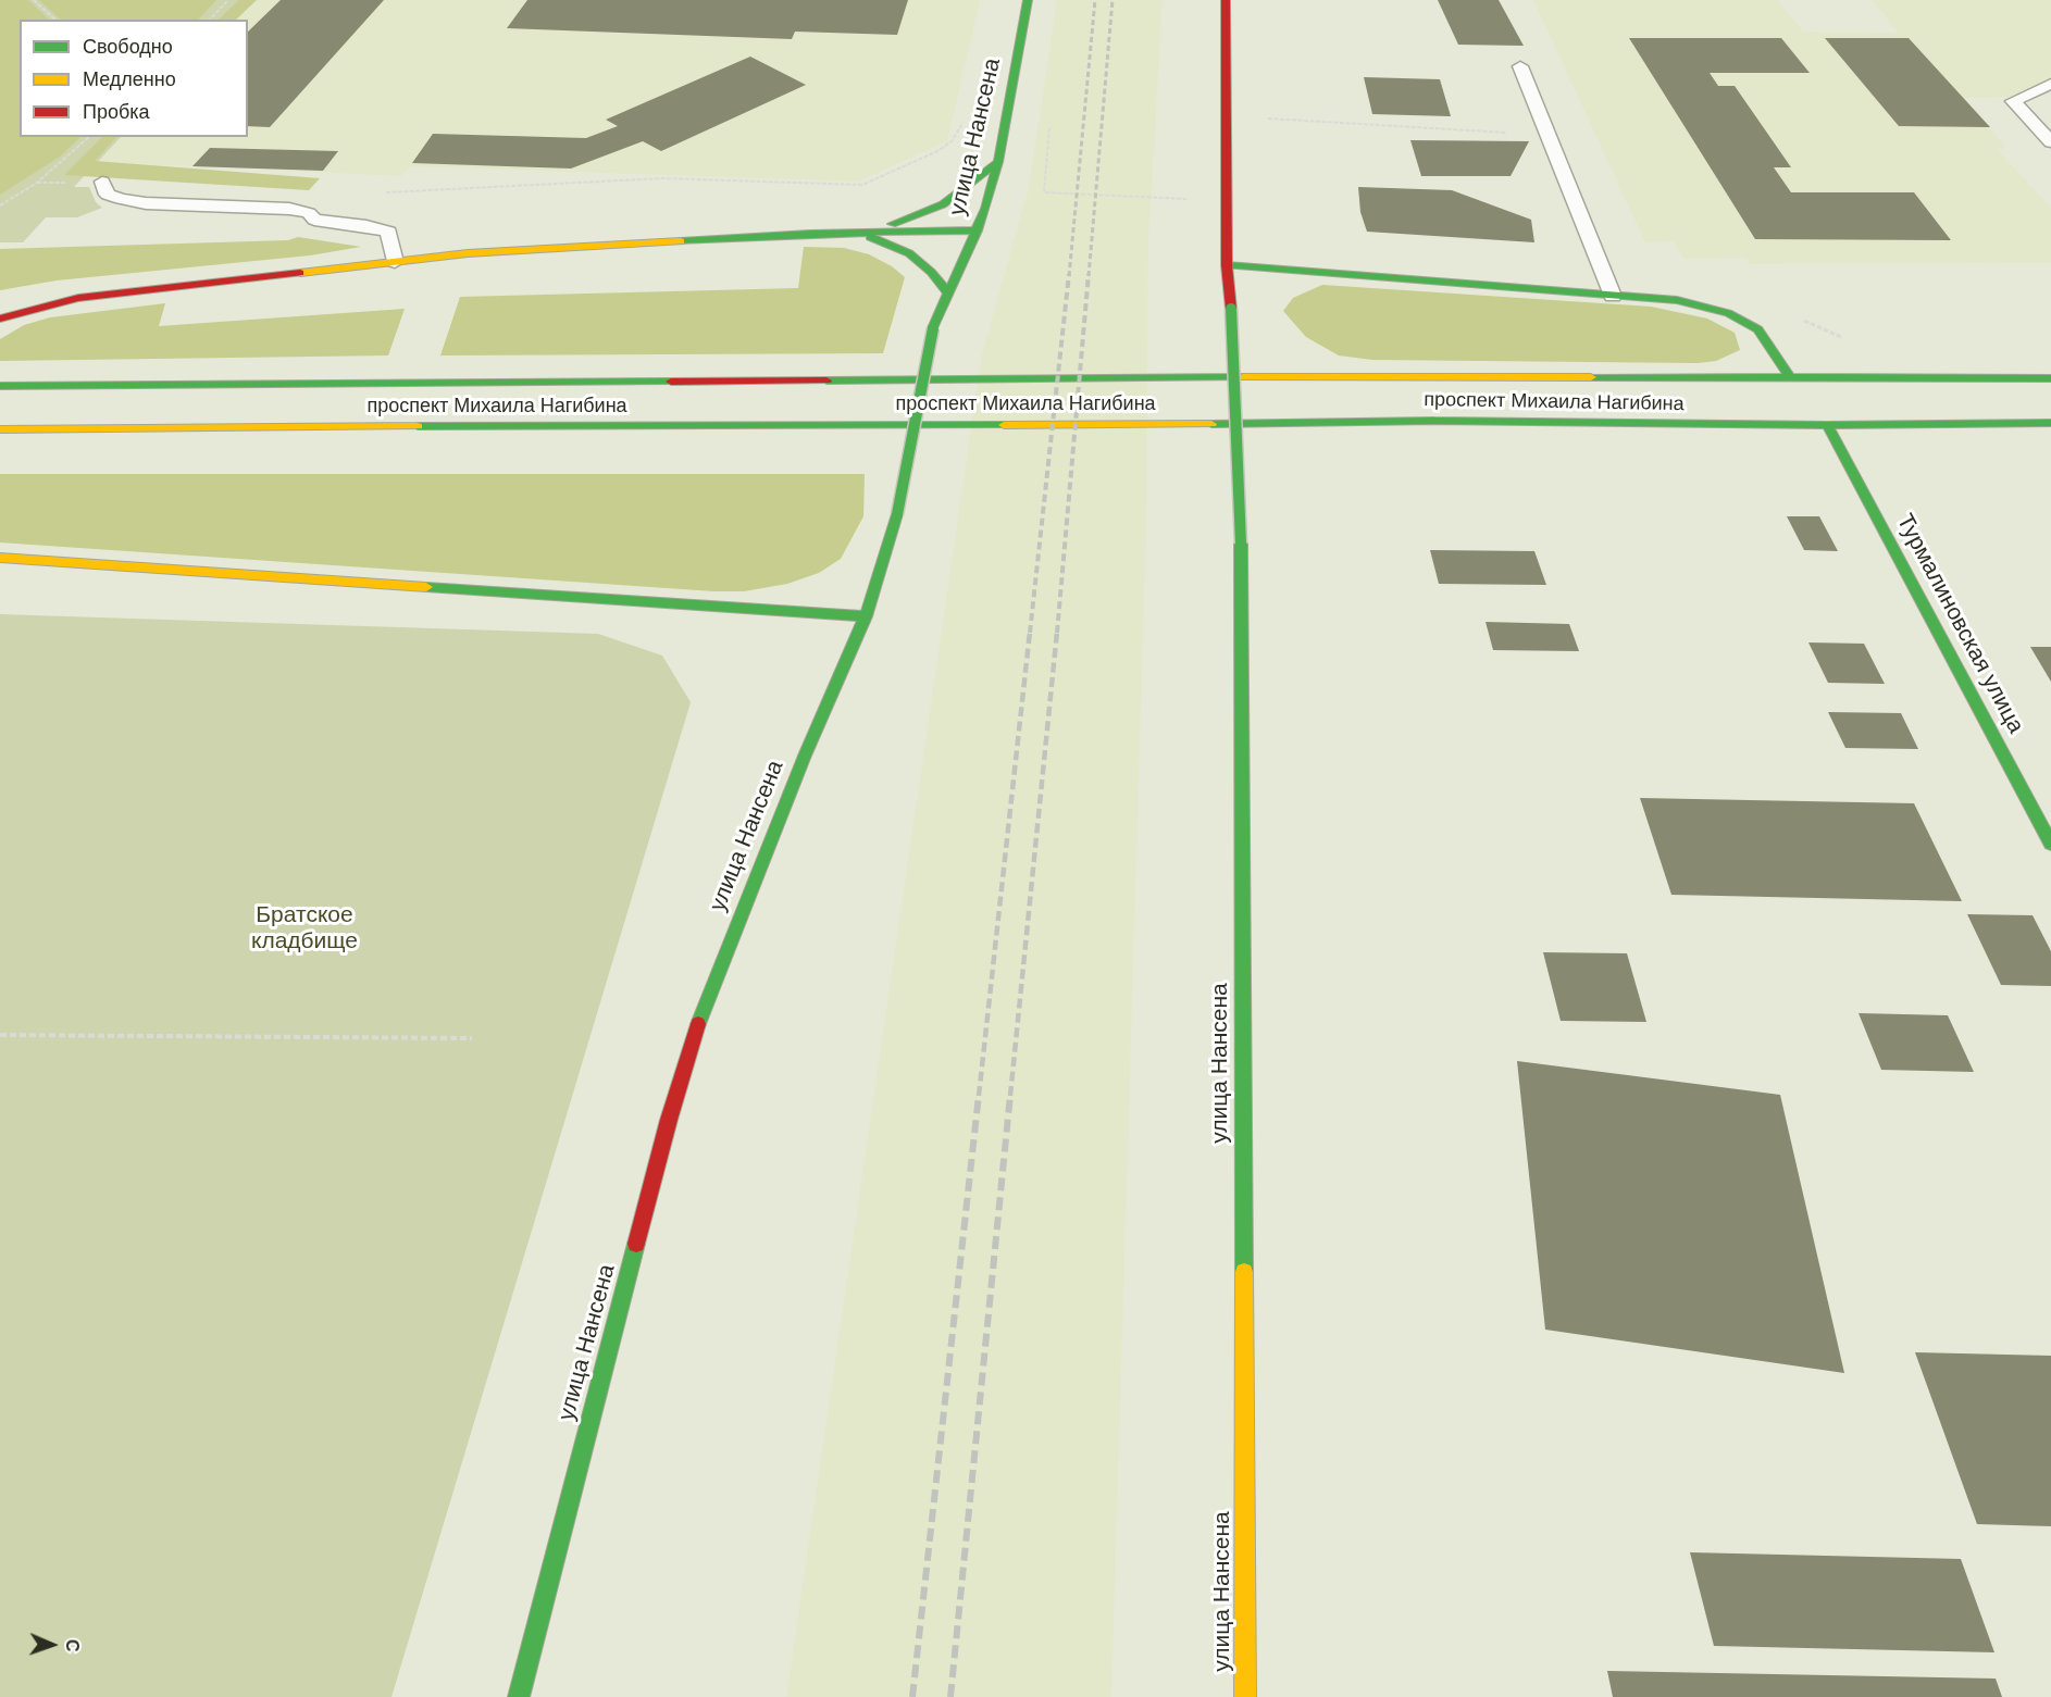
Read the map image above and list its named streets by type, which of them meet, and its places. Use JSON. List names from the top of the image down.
{
  "streets": {
    "main road": ["улица Нансена", "проспект Михаила Нагибина", "Турмалиновская улица"]
  },
  "crossings": [
    ["проспект Михаила Нагибина", "Турмалиновская улица"]
  ],
  "parks": ["Братское кладбище"],
  "legend": ["Свободно", "Медленно", "Пробка"],
  "north": "right"
}
